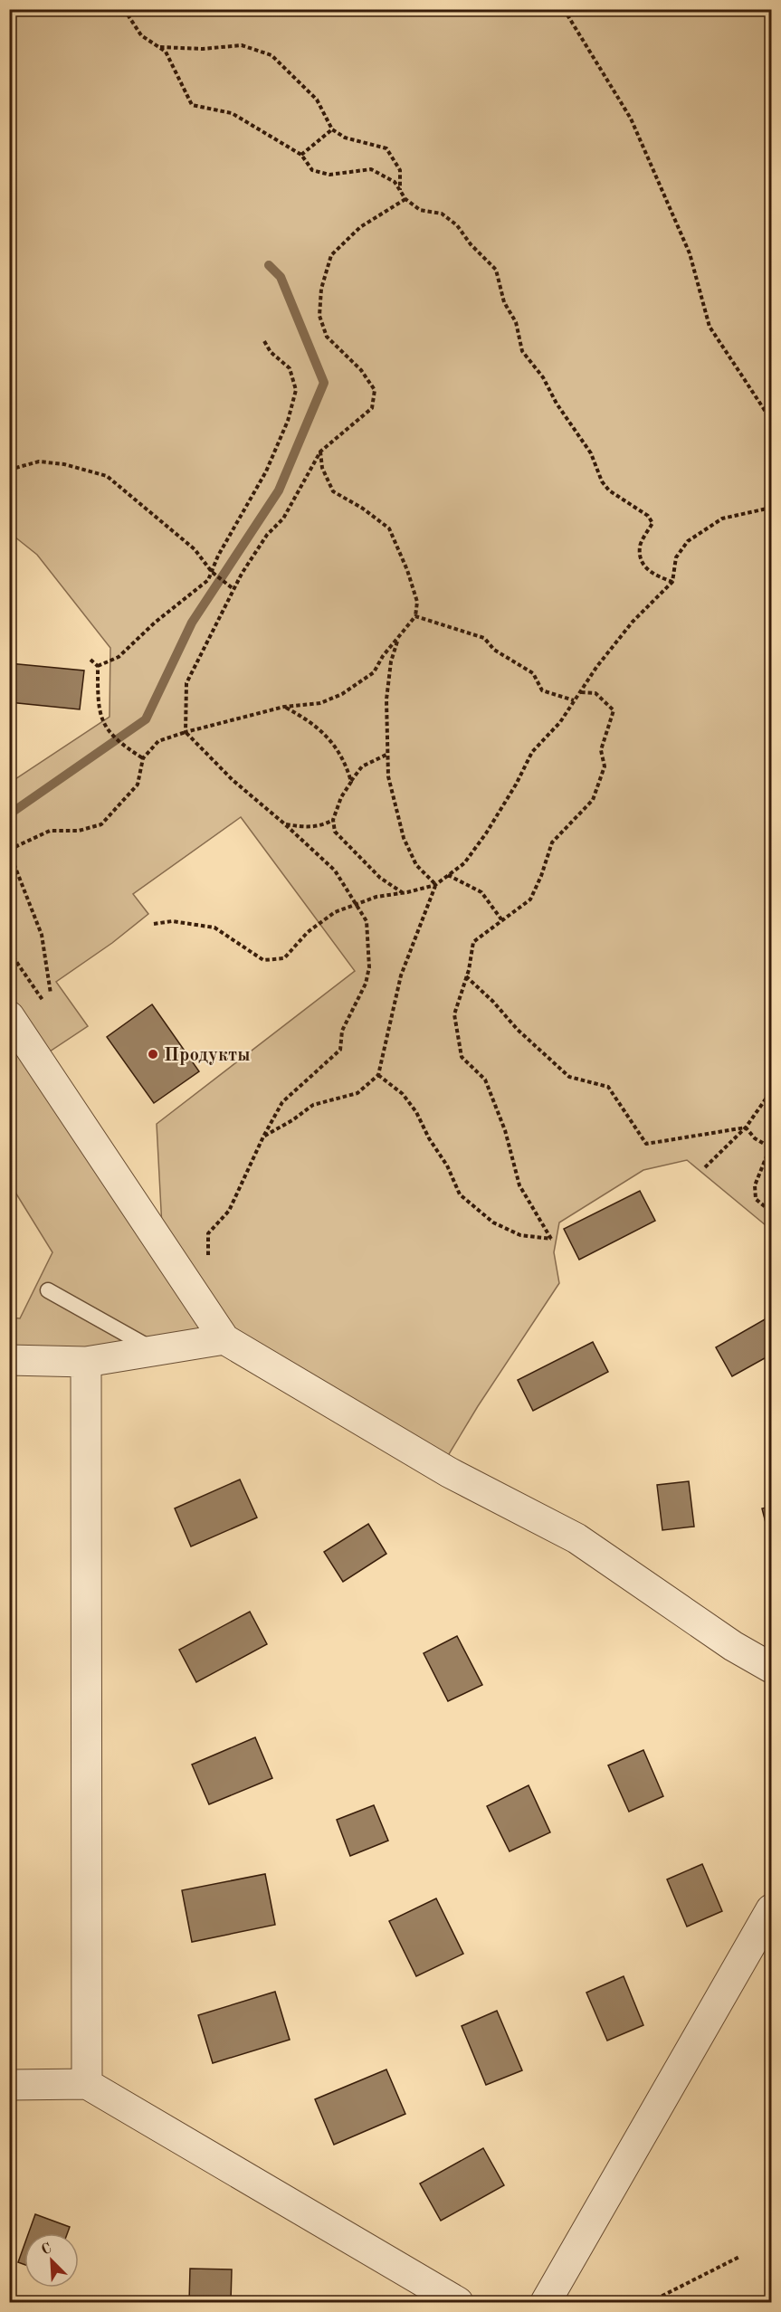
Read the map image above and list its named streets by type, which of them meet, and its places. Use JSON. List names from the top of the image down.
{
  "places": ["Продукты"],
  "north": "top left"
}
